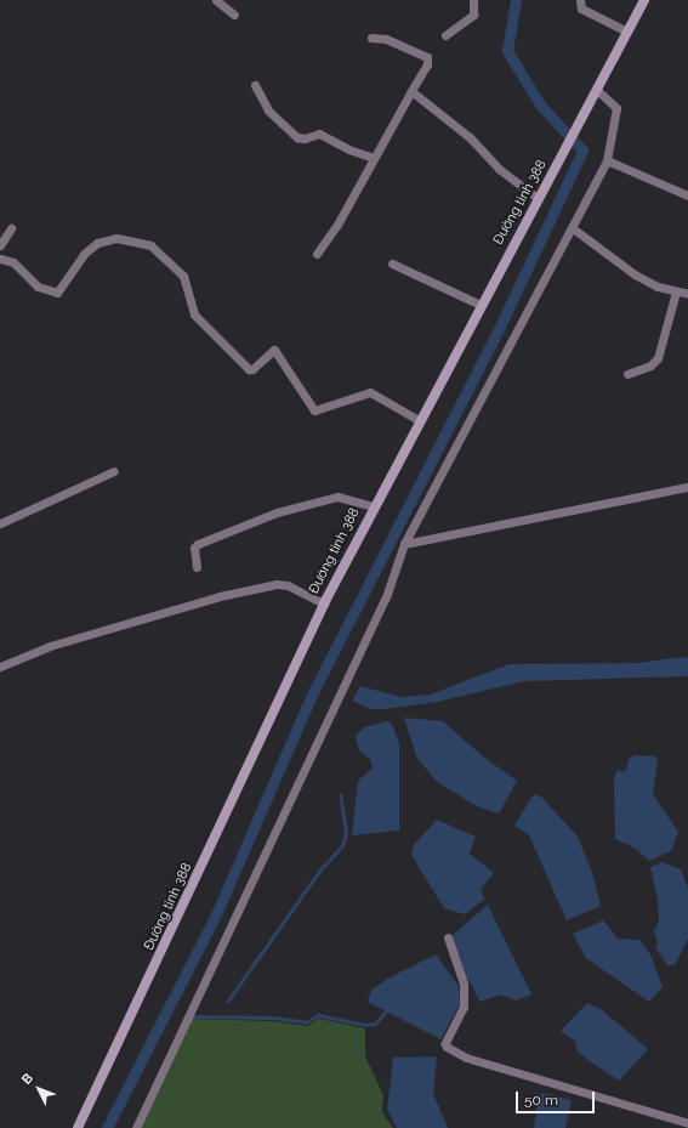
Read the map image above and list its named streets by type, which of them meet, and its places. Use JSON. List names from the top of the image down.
{
  "streets": {
    "main road": ["Đường tỉnh 388"]
  },
  "scale_bar": "50 m",
  "north": "top left"
}
